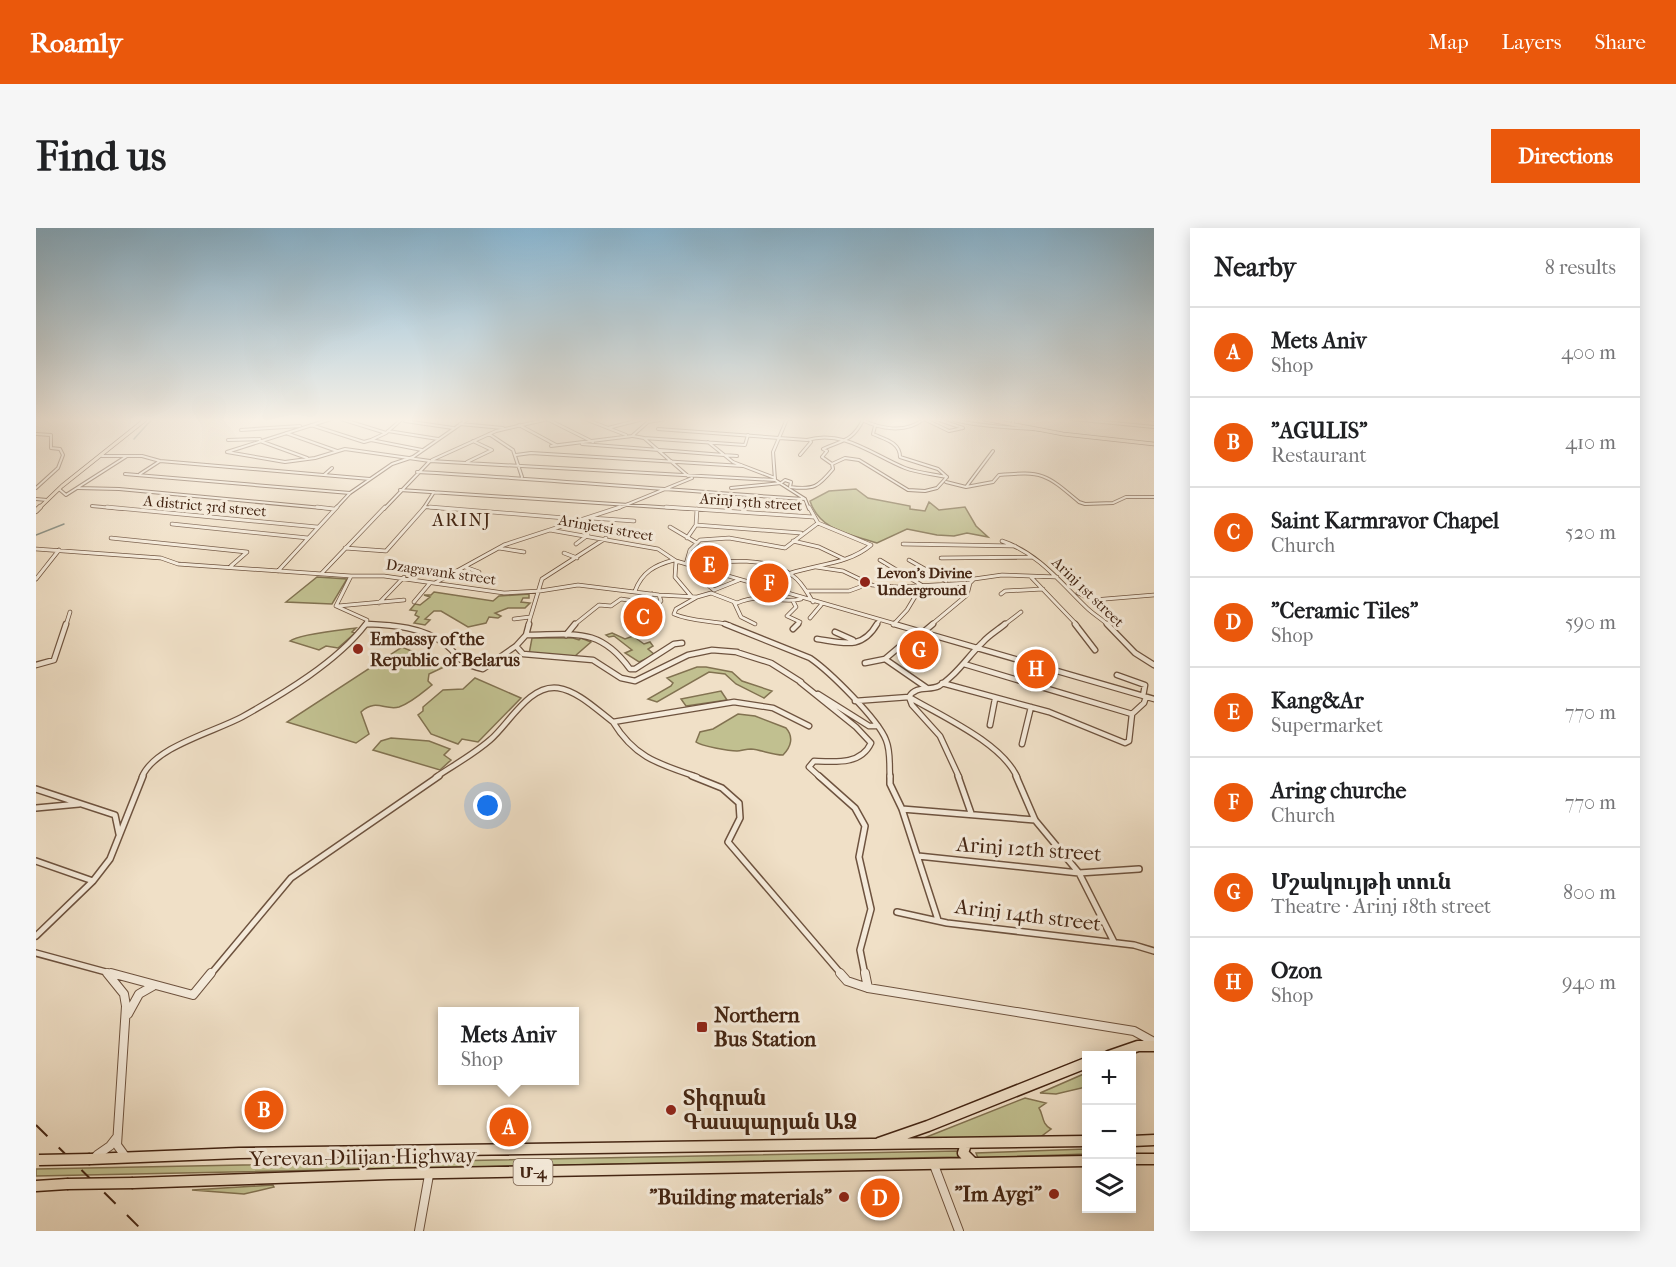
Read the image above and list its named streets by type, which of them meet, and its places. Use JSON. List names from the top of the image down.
{
  "streets": {
    "highway": ["Yerevan-Dilijan Highway", "Մ-4"],
    "street": [
      "Arinj 15th street",
      "A district 3rd street",
      "Arinjetsi street",
      "Dzagavank street",
      "Arinj 1st street",
      "Arinj 12th street",
      "Arinj 14th street"
    ]
  },
  "crossings": [
    ["Arinjetsi street", "Dzagavank street"]
  ],
  "districts": ["ARINJ"],
  "places": {
    "other": [
      "Levon's Divine Underground",
      "Embassy of the Republic of Belarus",
      "Տիգրան Գասպարյան ԱՁ",
      "\"Im Aygi\"",
      "\"Building materials\""
    ],
    "transit": ["Northern Bus Station"]
  },
  "page": {
    "header": "Roamly",
    "nav": ["Map", "Layers", "Share"],
    "buttons": "Directions",
    "title": "Find us",
    "heading": ["Nearby", "8 results"],
    "list": [
      {
        "mark": "A",
        "name": "Mets Aniv",
        "note": "Shop",
        "value": "400 m"
      },
      {
        "mark": "B",
        "name": "\"AGULIS\"",
        "note": "Restaurant",
        "value": "410 m"
      },
      {
        "mark": "C",
        "name": "Saint Karmravor Chapel",
        "note": "Church",
        "value": "520 m"
      },
      {
        "mark": "D",
        "name": "\"Ceramic Tiles\"",
        "note": "Shop",
        "value": "590 m"
      },
      {
        "mark": "E",
        "name": "Kang&Ar",
        "note": "Supermarket",
        "value": "770 m"
      },
      {
        "mark": "F",
        "name": "Aring churche",
        "note": "Church",
        "value": "770 m"
      },
      {
        "mark": "G",
        "name": "Մշակույթի տուն",
        "note": "Theatre · Arinj 18th street",
        "value": "800 m"
      },
      {
        "mark": "H",
        "name": "Ozon",
        "note": "Shop",
        "value": "940 m"
      }
    ],
    "pins": [
      "E",
      "F",
      "C",
      "G",
      "H",
      "B",
      "A",
      "D"
    ],
    "popup": ["Mets Aniv", "Shop"],
    "map_buttons": ["+", "−"]
  }
}
